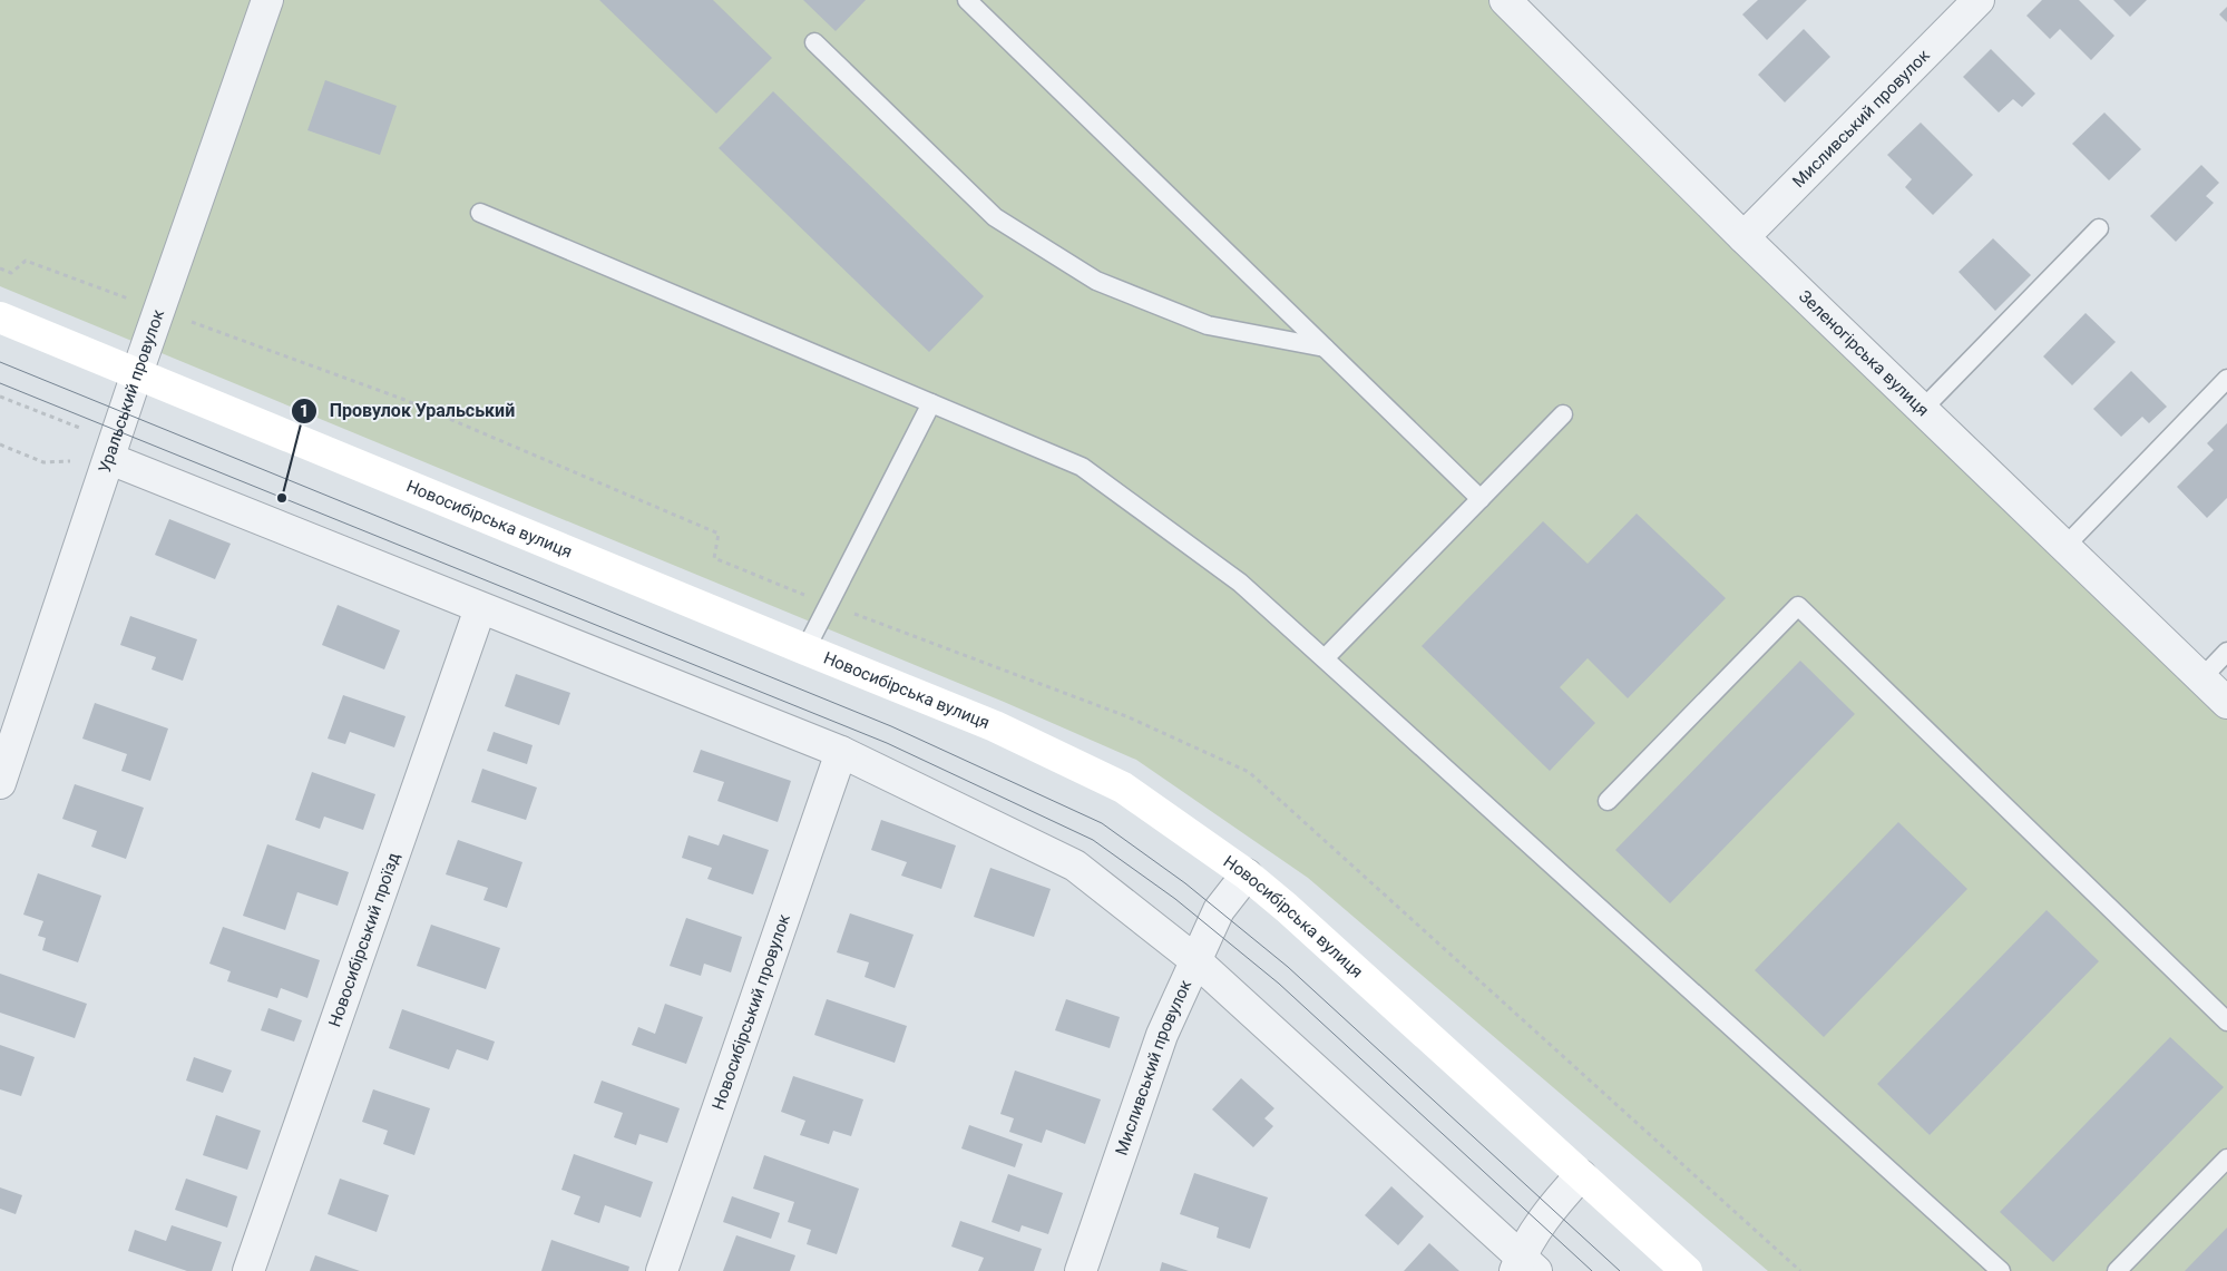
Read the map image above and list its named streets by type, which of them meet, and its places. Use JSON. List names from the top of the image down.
{
  "streets": {
    "main road": ["Новосибірська вулиця"],
    "street": [
      "Мисливський провулок",
      "Зеленогірська вулиця",
      "Уральський провулок",
      "Новосибірський проїзд",
      "Новосибірський провулок"
    ]
  },
  "crossings": [
    ["Мисливський провулок", "Зеленогірська вулиця"],
    ["Мисливський провулок", "Новосибірська вулиця"],
    ["Уральський провулок", "Новосибірська вулиця"]
  ],
  "places": ["Провулок Уральський"]
}
